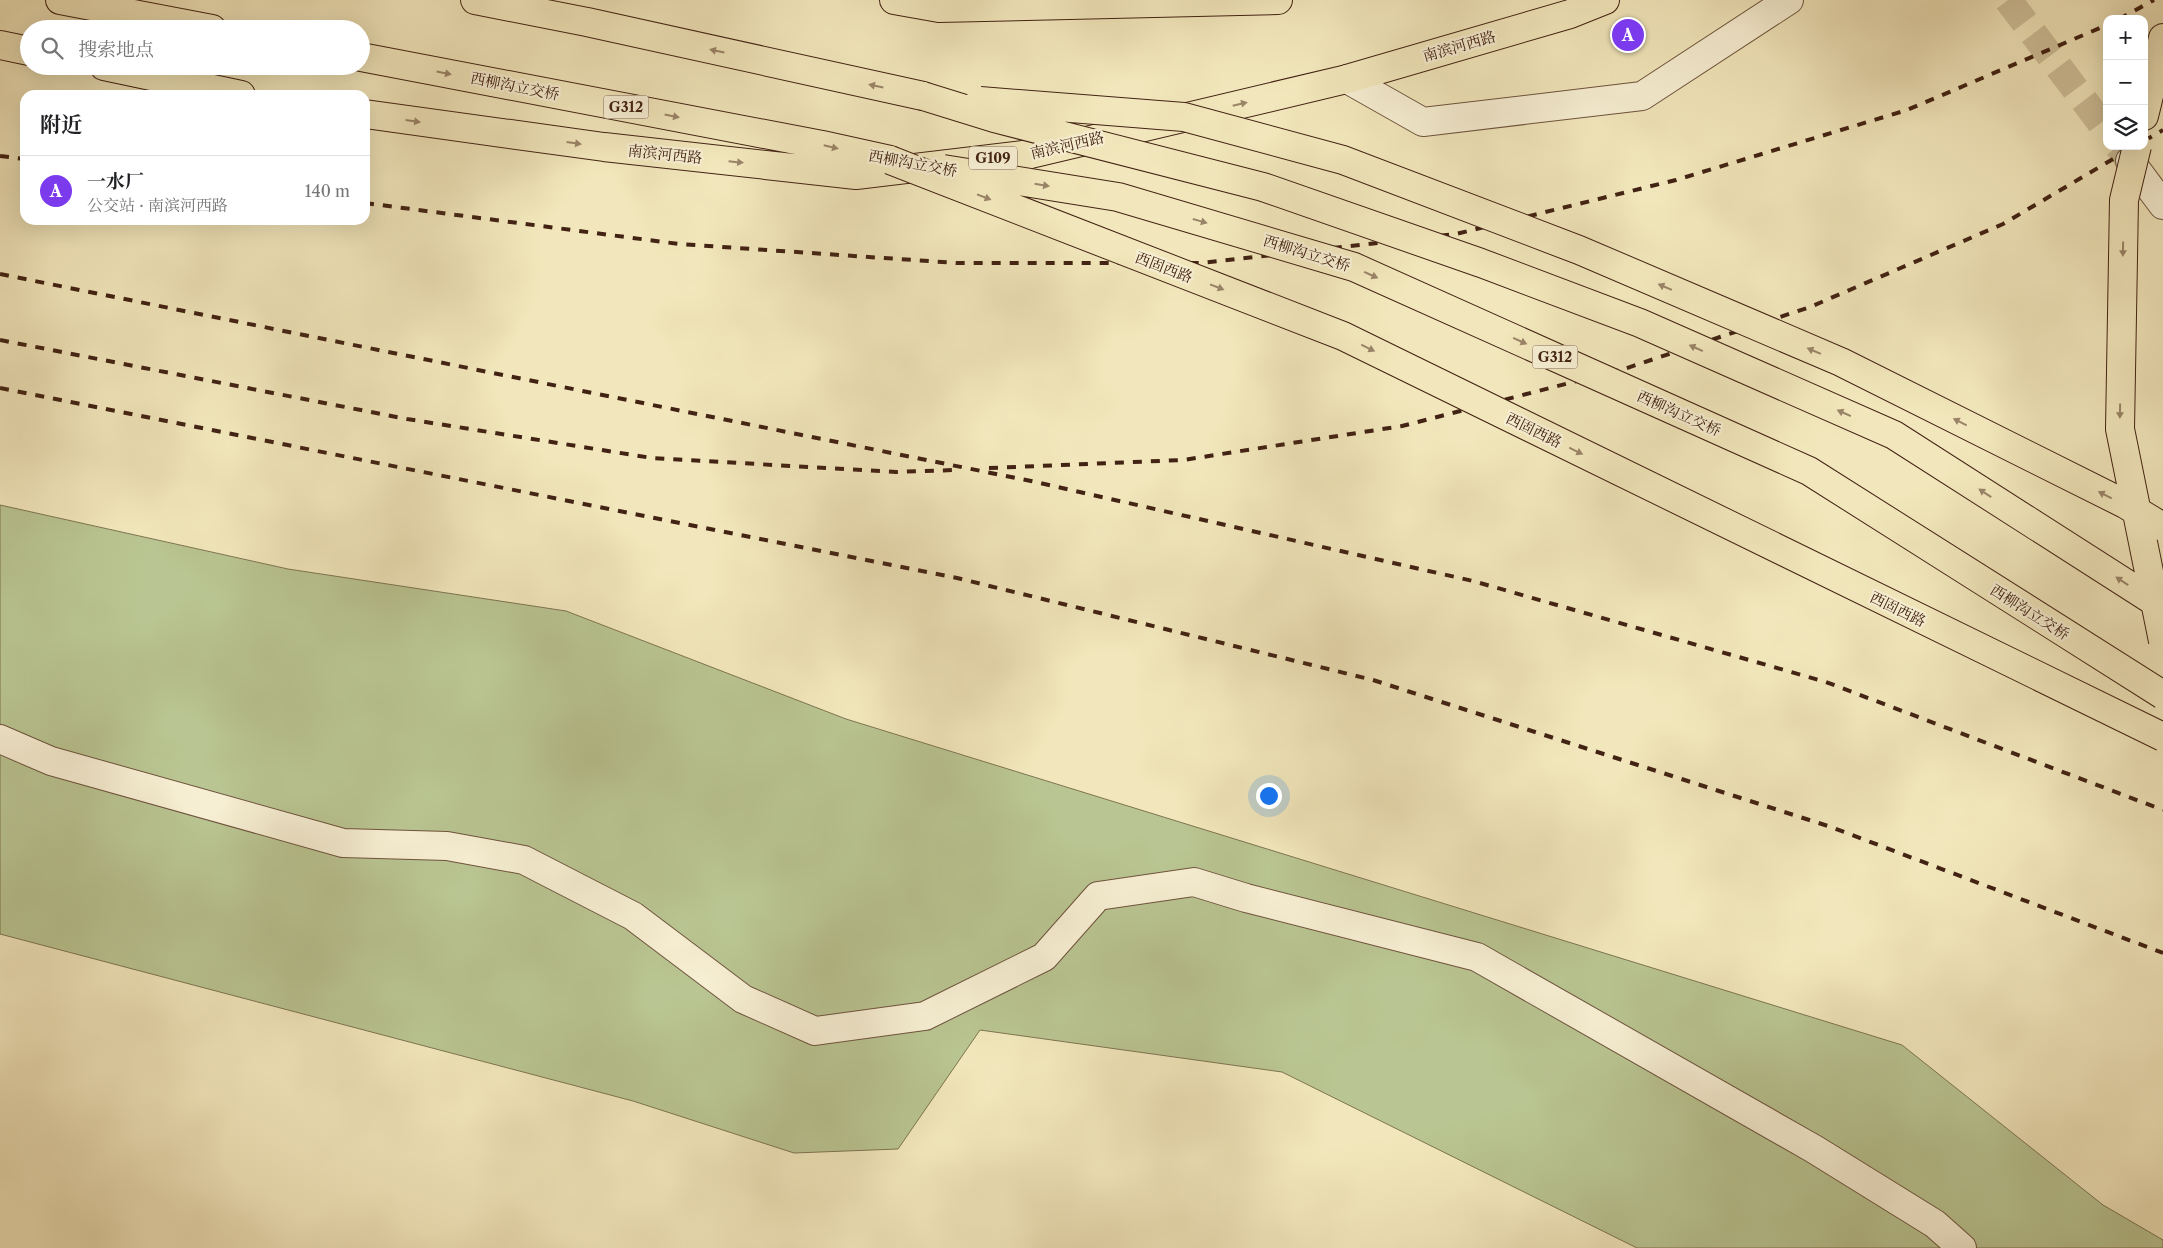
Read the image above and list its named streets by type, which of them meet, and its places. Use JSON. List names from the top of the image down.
{
  "streets": {
    "highway": [
      "南滨河西路",
      "西柳沟立交桥",
      "G312",
      "G109",
      "西固西路"
    ]
  },
  "crossings": [
    ["西柳沟立交桥", "西固西路"]
  ],
  "page": {
    "map_buttons": ["+", "−"],
    "pins": "A",
    "search": "搜索地点",
    "heading": "附近",
    "list": [
      {
        "mark": "A",
        "name": "一水厂",
        "note": "公交站 · 南滨河西路",
        "value": "140 m"
      }
    ]
  }
}
